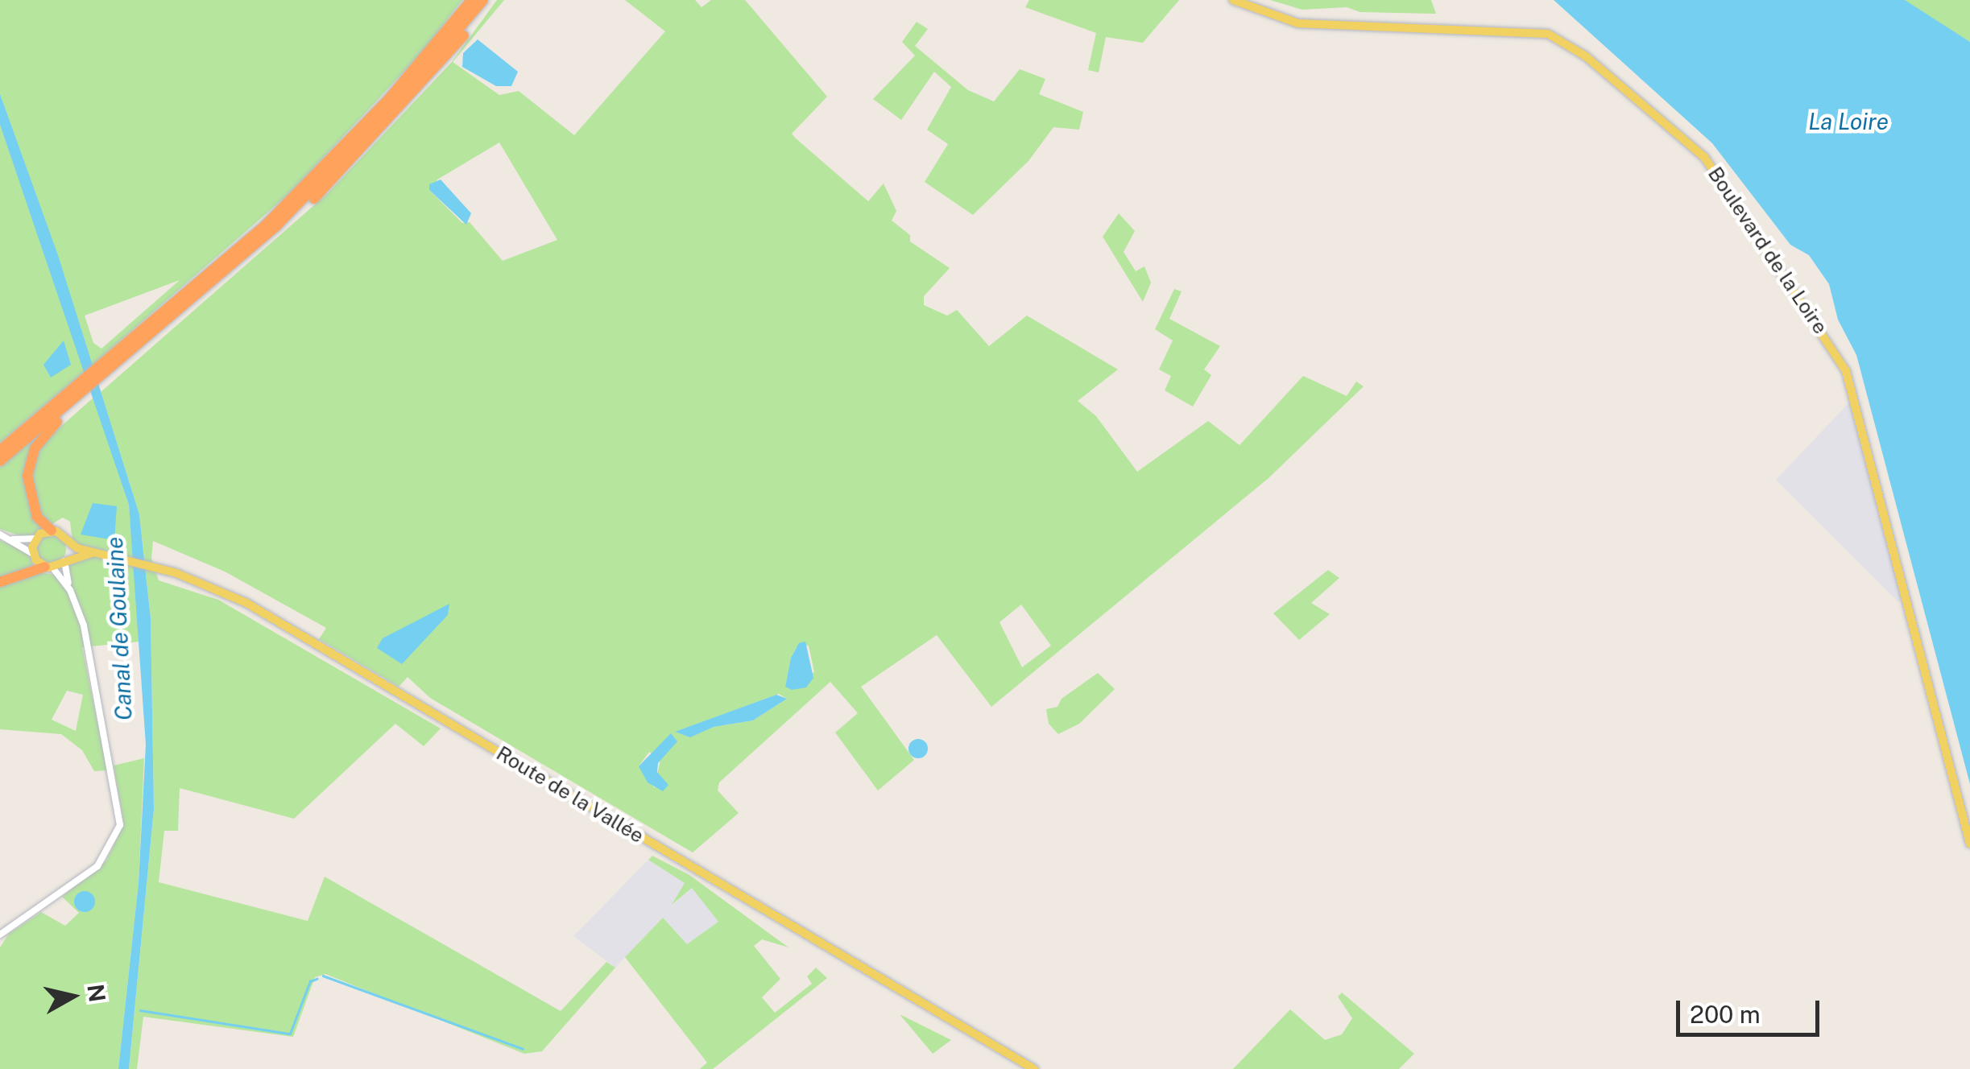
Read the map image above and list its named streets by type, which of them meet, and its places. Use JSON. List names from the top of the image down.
{
  "streets": {
    "main road": ["Boulevard de la Loire", "Route de la Vallée"]
  },
  "water": ["La Loire", "Canal de Goulaine"],
  "scale_bar": "200 m",
  "north": "right"
}
